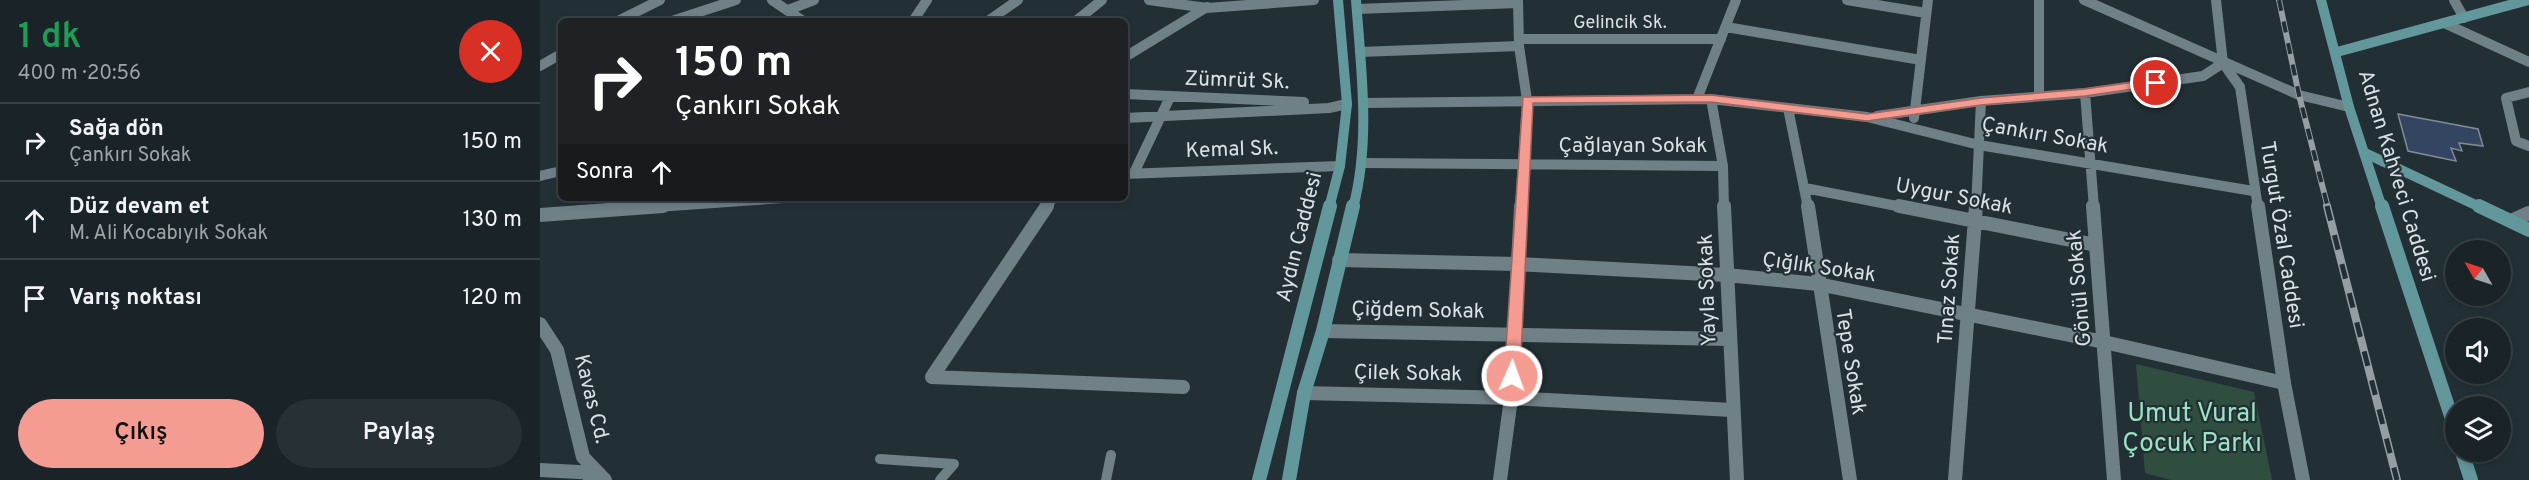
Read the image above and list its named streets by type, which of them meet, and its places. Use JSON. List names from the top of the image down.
{
  "streets": {
    "main road": ["Adnan Kahveci Caddesi", "Aydın Caddesi"],
    "street": [
      "Gelincik Sk.",
      "Zümrüt Sk.",
      "Çankırı Sokak",
      "Çağlayan Sokak",
      "Kemal Sk.",
      "Uygur Sokak",
      "Turgut Özal Caddesi",
      "Çığlık Sokak",
      "Gönül Sokak",
      "Tınaz Sokak",
      "Yayla Sokak",
      "Çiğdem Sokak",
      "Tepe Sokak",
      "Çilek Sokak",
      "Kavas Cd."
    ]
  },
  "crossings": [
    ["Gelincik Sk.", "Aydın Caddesi"],
    ["Zümrüt Sk.", "Çankırı Sokak"],
    ["Zümrüt Sk.", "Aydın Caddesi"],
    ["Çankırı Sokak", "Turgut Özal Caddesi"],
    ["Çankırı Sokak", "Aydın Caddesi"],
    ["Çankırı Sokak", "Gönül Sokak"],
    ["Çankırı Sokak", "Tınaz Sokak"],
    ["Çankırı Sokak", "Yayla Sokak"],
    ["Çankırı Sokak", "Tepe Sokak"],
    ["Çağlayan Sokak", "Aydın Caddesi"],
    ["Çağlayan Sokak", "Yayla Sokak"],
    ["Kemal Sk.", "Aydın Caddesi"],
    ["Uygur Sokak", "Gönül Sokak"],
    ["Uygur Sokak", "Tınaz Sokak"],
    ["Uygur Sokak", "Tepe Sokak"],
    ["Turgut Özal Caddesi", "Çığlık Sokak"],
    ["Aydın Caddesi", "Çığlık Sokak"],
    ["Aydın Caddesi", "Çiğdem Sokak"],
    ["Aydın Caddesi", "Çilek Sokak"],
    ["Çığlık Sokak", "Gönül Sokak"],
    ["Çığlık Sokak", "Tınaz Sokak"],
    ["Çığlık Sokak", "Yayla Sokak"],
    ["Çığlık Sokak", "Tepe Sokak"],
    ["Yayla Sokak", "Çiğdem Sokak"],
    ["Yayla Sokak", "Çilek Sokak"]
  ],
  "parks": ["Umut Vural Çocuk Parkı"],
  "north": "top left",
  "page": {
    "heading": ["1 dk", "400 m · 20:56"],
    "turn": ["150 m", "Çankırı Sokak"],
    "list": [
      {
        "name": "Sağa dön",
        "note": "Çankırı Sokak",
        "value": "150 m"
      },
      {
        "name": "Düz devam et",
        "note": "M. Ali Kocabıyık Sokak",
        "value": "130 m"
      },
      {
        "name": "Varış noktası",
        "value": "120 m"
      }
    ],
    "then": "Sonra",
    "buttons": ["Çıkış", "Paylaş"]
  }
}
